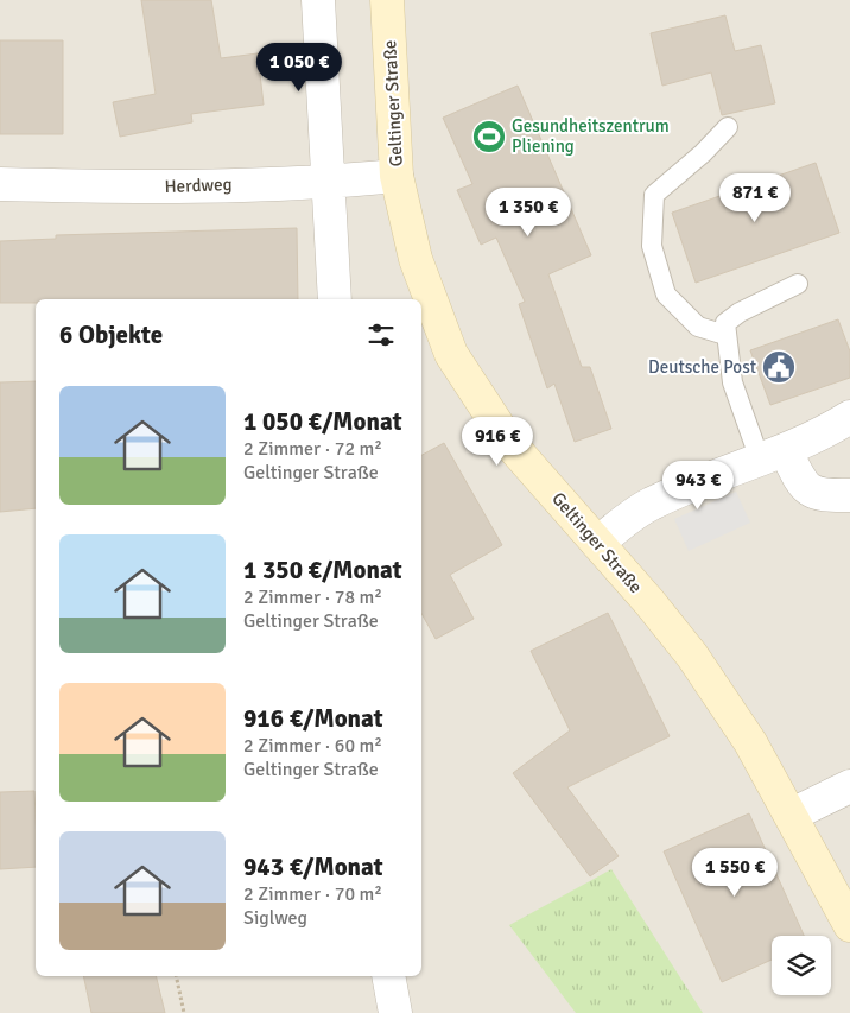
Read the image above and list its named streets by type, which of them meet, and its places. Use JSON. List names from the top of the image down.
{
  "streets": {
    "main road": ["Geltinger Straße"],
    "street": ["Herdweg"]
  },
  "crossings": [
    ["Geltinger Straße", "Herdweg"]
  ],
  "places": {
    "sports": ["Gesundheitszentrum Pliening"],
    "public building": ["Deutsche Post"]
  },
  "page": {
    "price": [
      "1 050 €",
      "871 €",
      "1 350 €",
      "916 €",
      "943 €",
      "1 550 €"
    ],
    "heading": "6 Objekte",
    "list": [
      {
        "name": "1 050 €/Monat",
        "note": "2 Zimmer · 72 m² · Geltinger Straße"
      },
      {
        "name": "1 350 €/Monat",
        "note": "2 Zimmer · 78 m² · Geltinger Straße"
      },
      {
        "name": "916 €/Monat",
        "note": "2 Zimmer · 60 m² · Geltinger Straße"
      },
      {
        "name": "943 €/Monat",
        "note": "2 Zimmer · 70 m² · Siglweg"
      }
    ]
  }
}
